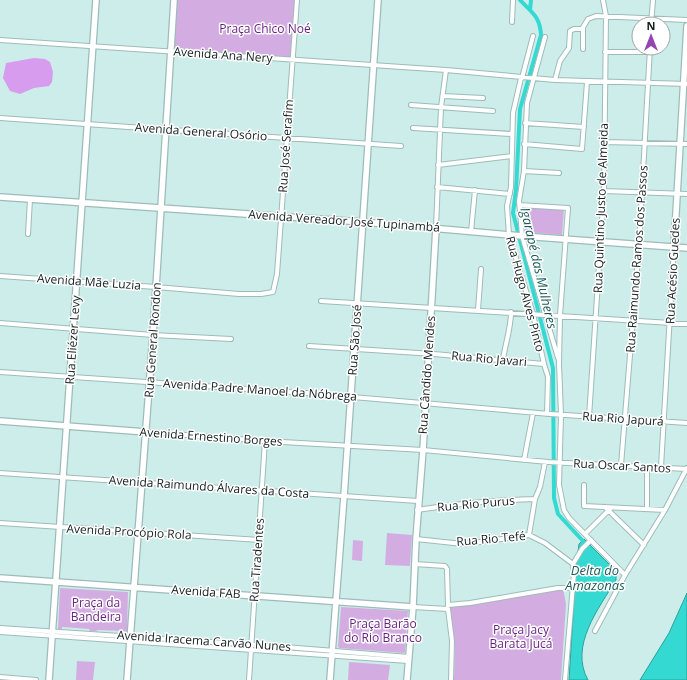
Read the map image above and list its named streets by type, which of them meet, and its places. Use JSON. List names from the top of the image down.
{
  "streets": {
    "street": [
      "Avenida Ana Nery",
      "Avenida General Osório",
      "Rua José Serafim",
      "Rua Quintino Justo de Almeida",
      "Avenida Vereador José Tupinambá",
      "Rua Raimundo Ramos dos Passos",
      "Rua Acésio Guedes",
      "Avenida Mãe Luzia",
      "Rua Hugo Alves Pinto",
      "Rua Eliézer Levy",
      "Rua General Rondon",
      "Rua São José",
      "Rua Rio Javari",
      "Rua Cândido Mendes",
      "Avenida Padre Manoel da Nóbrega",
      "Rua Rio Japurá",
      "Avenida Ernestino Borges",
      "Rua Oscar Santos",
      "Avenida Raimundo Álvares da Costa",
      "Rua Rio Purus",
      "Avenida Procópio Rola",
      "Rua Rio Tefé",
      "Rua Tiradentes",
      "Avenida FAB",
      "Avenida Iracema Carvão Nunes"
    ]
  },
  "crossings": [
    ["Avenida Ana Nery", "Rua José Serafim"],
    ["Avenida Ana Nery", "Rua Quintino Justo de Almeida"],
    ["Avenida Ana Nery", "Rua Raimundo Ramos dos Passos"],
    ["Avenida Ana Nery", "Rua Acésio Guedes"],
    ["Avenida Ana Nery", "Rua Hugo Alves Pinto"],
    ["Avenida Ana Nery", "Rua Eliézer Levy"],
    ["Avenida Ana Nery", "Rua General Rondon"],
    ["Avenida Ana Nery", "Rua São José"],
    ["Avenida Ana Nery", "Rua Cândido Mendes"],
    ["Avenida General Osório", "Rua José Serafim"],
    ["Avenida General Osório", "Rua Eliézer Levy"],
    ["Avenida General Osório", "Rua General Rondon"],
    ["Avenida General Osório", "Rua São José"],
    ["Rua José Serafim", "Avenida Vereador José Tupinambá"],
    ["Rua José Serafim", "Avenida Mãe Luzia"],
    ["Rua Quintino Justo de Almeida", "Avenida Vereador José Tupinambá"],
    ["Rua Quintino Justo de Almeida", "Rua Raimundo Ramos dos Passos"],
    ["Rua Quintino Justo de Almeida", "Rua Rio Japurá"],
    ["Avenida Vereador José Tupinambá", "Rua Raimundo Ramos dos Passos"],
    ["Avenida Vereador José Tupinambá", "Rua Acésio Guedes"],
    ["Avenida Vereador José Tupinambá", "Rua Hugo Alves Pinto"],
    ["Avenida Vereador José Tupinambá", "Rua Eliézer Levy"],
    ["Avenida Vereador José Tupinambá", "Rua General Rondon"],
    ["Avenida Vereador José Tupinambá", "Rua São José"],
    ["Avenida Vereador José Tupinambá", "Rua Cândido Mendes"],
    ["Rua Raimundo Ramos dos Passos", "Rua Rio Japurá"],
    ["Rua Raimundo Ramos dos Passos", "Rua Oscar Santos"],
    ["Rua Acésio Guedes", "Rua Rio Japurá"],
    ["Rua Acésio Guedes", "Rua Oscar Santos"],
    ["Avenida Mãe Luzia", "Rua Eliézer Levy"],
    ["Avenida Mãe Luzia", "Rua General Rondon"],
    ["Rua Hugo Alves Pinto", "Rua Rio Javari"],
    ["Rua Hugo Alves Pinto", "Rua Rio Japurá"],
    ["Rua Eliézer Levy", "Avenida Padre Manoel da Nóbrega"],
    ["Rua Eliézer Levy", "Avenida Ernestino Borges"],
    ["Rua Eliézer Levy", "Avenida Raimundo Álvares da Costa"],
    ["Rua Eliézer Levy", "Avenida Procópio Rola"],
    ["Rua Eliézer Levy", "Avenida FAB"],
    ["Rua Eliézer Levy", "Avenida Iracema Carvão Nunes"],
    ["Rua General Rondon", "Avenida Padre Manoel da Nóbrega"],
    ["Rua General Rondon", "Avenida Ernestino Borges"],
    ["Rua General Rondon", "Avenida Raimundo Álvares da Costa"],
    ["Rua General Rondon", "Avenida Procópio Rola"],
    ["Rua General Rondon", "Avenida FAB"],
    ["Rua General Rondon", "Avenida Iracema Carvão Nunes"],
    ["Rua São José", "Rua Rio Javari"],
    ["Rua São José", "Avenida Padre Manoel da Nóbrega"],
    ["Rua São José", "Avenida Ernestino Borges"],
    ["Rua São José", "Avenida Raimundo Álvares da Costa"],
    ["Rua São José", "Avenida FAB"],
    ["Rua São José", "Avenida Iracema Carvão Nunes"],
    ["Rua Rio Javari", "Rua Cândido Mendes"],
    ["Rua Cândido Mendes", "Avenida Padre Manoel da Nóbrega"],
    ["Rua Cândido Mendes", "Avenida Ernestino Borges"],
    ["Rua Cândido Mendes", "Avenida Raimundo Álvares da Costa"],
    ["Rua Cândido Mendes", "Rua Rio Purus"],
    ["Rua Cândido Mendes", "Rua Rio Tefé"],
    ["Rua Cândido Mendes", "Avenida FAB"],
    ["Rua Cândido Mendes", "Avenida Iracema Carvão Nunes"],
    ["Avenida Ernestino Borges", "Rua Tiradentes"],
    ["Avenida Raimundo Álvares da Costa", "Rua Tiradentes"],
    ["Avenida Procópio Rola", "Rua Tiradentes"],
    ["Rua Tiradentes", "Avenida FAB"],
    ["Rua Tiradentes", "Avenida Iracema Carvão Nunes"]
  ],
  "water": ["Igarapé das Mulheres", "Delta do Amazonas"],
  "parks": [
    "Praça Chico Noé",
    "Praça da Bandeira",
    "Praça Barão do Rio Branco",
    "Praça Jacy Barata Jucá"
  ],
  "north": "top"
}
